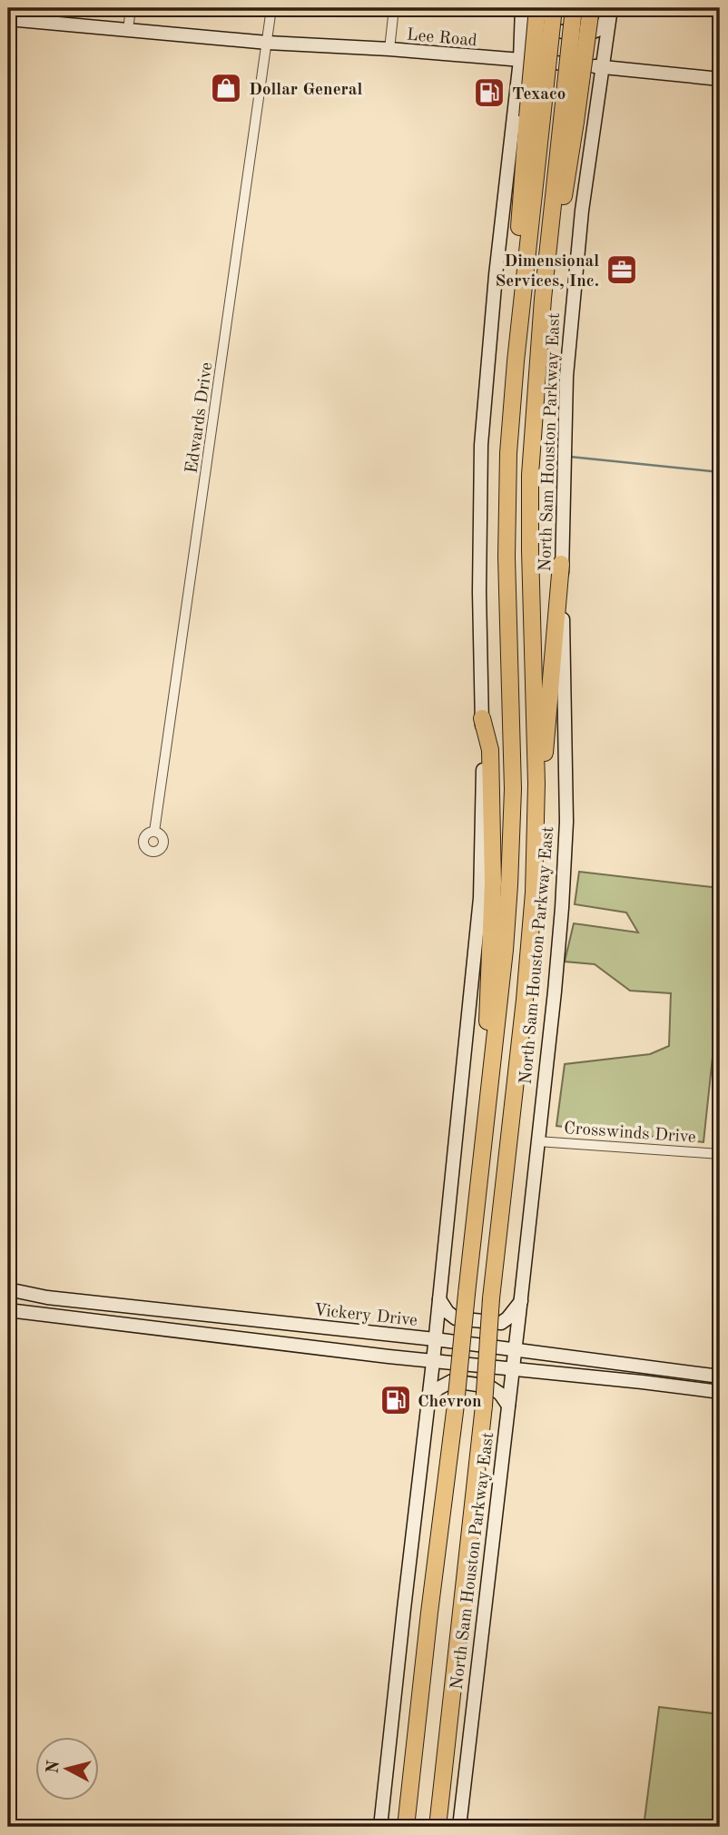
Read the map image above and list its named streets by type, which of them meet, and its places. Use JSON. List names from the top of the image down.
{
  "streets": {
    "highway": ["North Sam Houston Parkway East"],
    "main road": ["Lee Road", "Vickery Drive"],
    "street": ["Edwards Drive", "Crosswinds Drive"]
  },
  "crossings": [
    ["Lee Road", "Edwards Drive"],
    ["Lee Road", "North Sam Houston Parkway East"],
    ["North Sam Houston Parkway East", "Crosswinds Drive"],
    ["North Sam Houston Parkway East", "Vickery Drive"]
  ],
  "places": {
    "shop": ["Dollar General"],
    "fuel station": ["Texaco", "Chevron"],
    "office": ["Dimensional Services, Inc."]
  },
  "north": "left"
}
